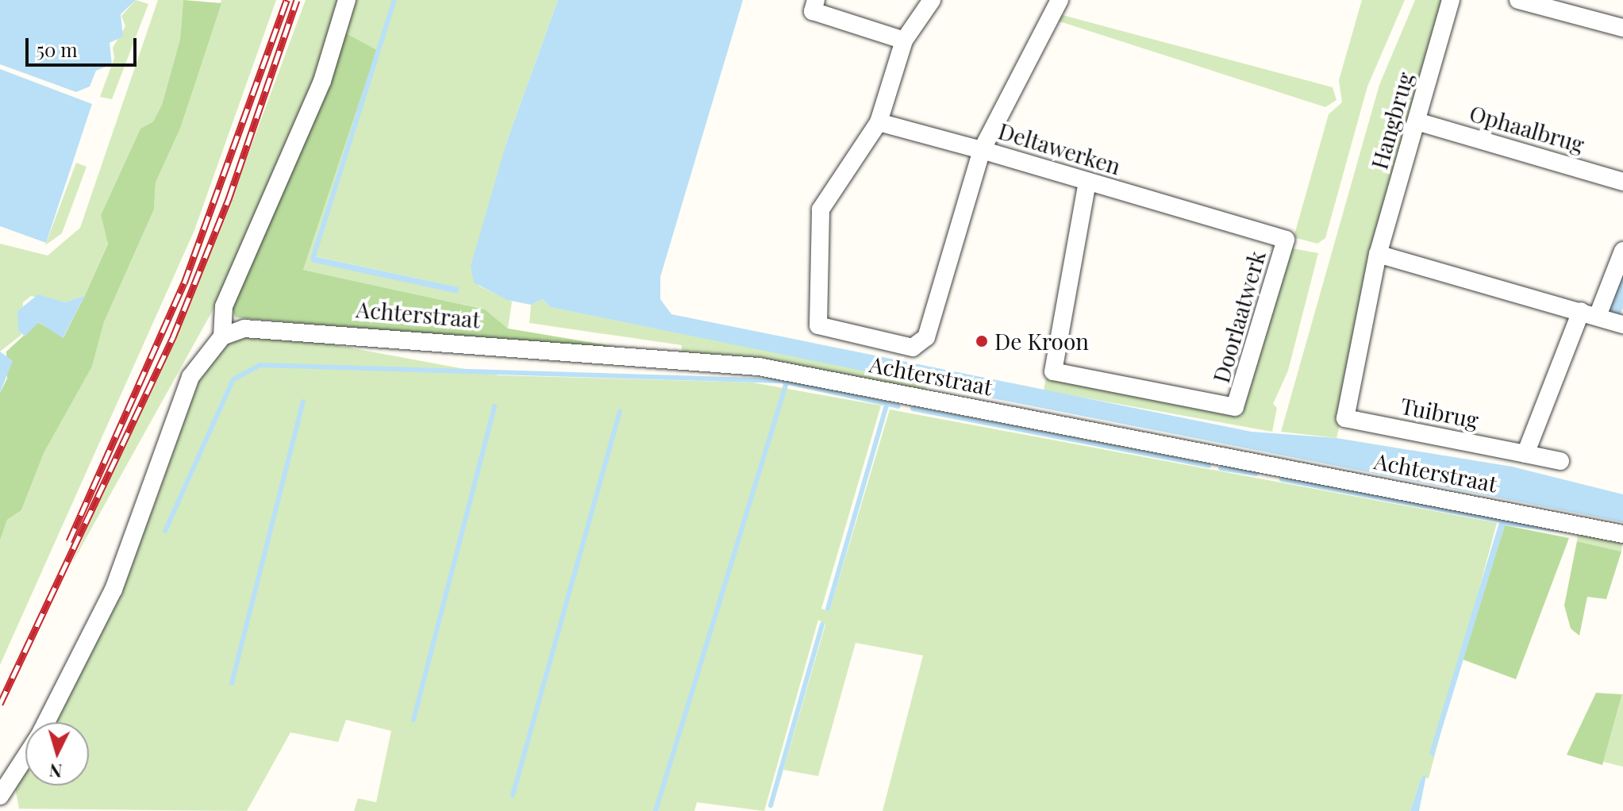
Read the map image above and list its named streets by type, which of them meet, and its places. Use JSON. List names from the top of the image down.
{
  "streets": {
    "street": [
      "Hangbrug",
      "Ophaalbrug",
      "Deltawerken",
      "Achterstraat",
      "Doorlaatwerk",
      "Tuibrug"
    ]
  },
  "crossings": [
    ["Hangbrug", "Ophaalbrug"],
    ["Hangbrug", "Tuibrug"],
    ["Deltawerken", "Doorlaatwerk"]
  ],
  "places": ["De Kroon"],
  "scale_bar": "50 m",
  "north": "bottom"
}
